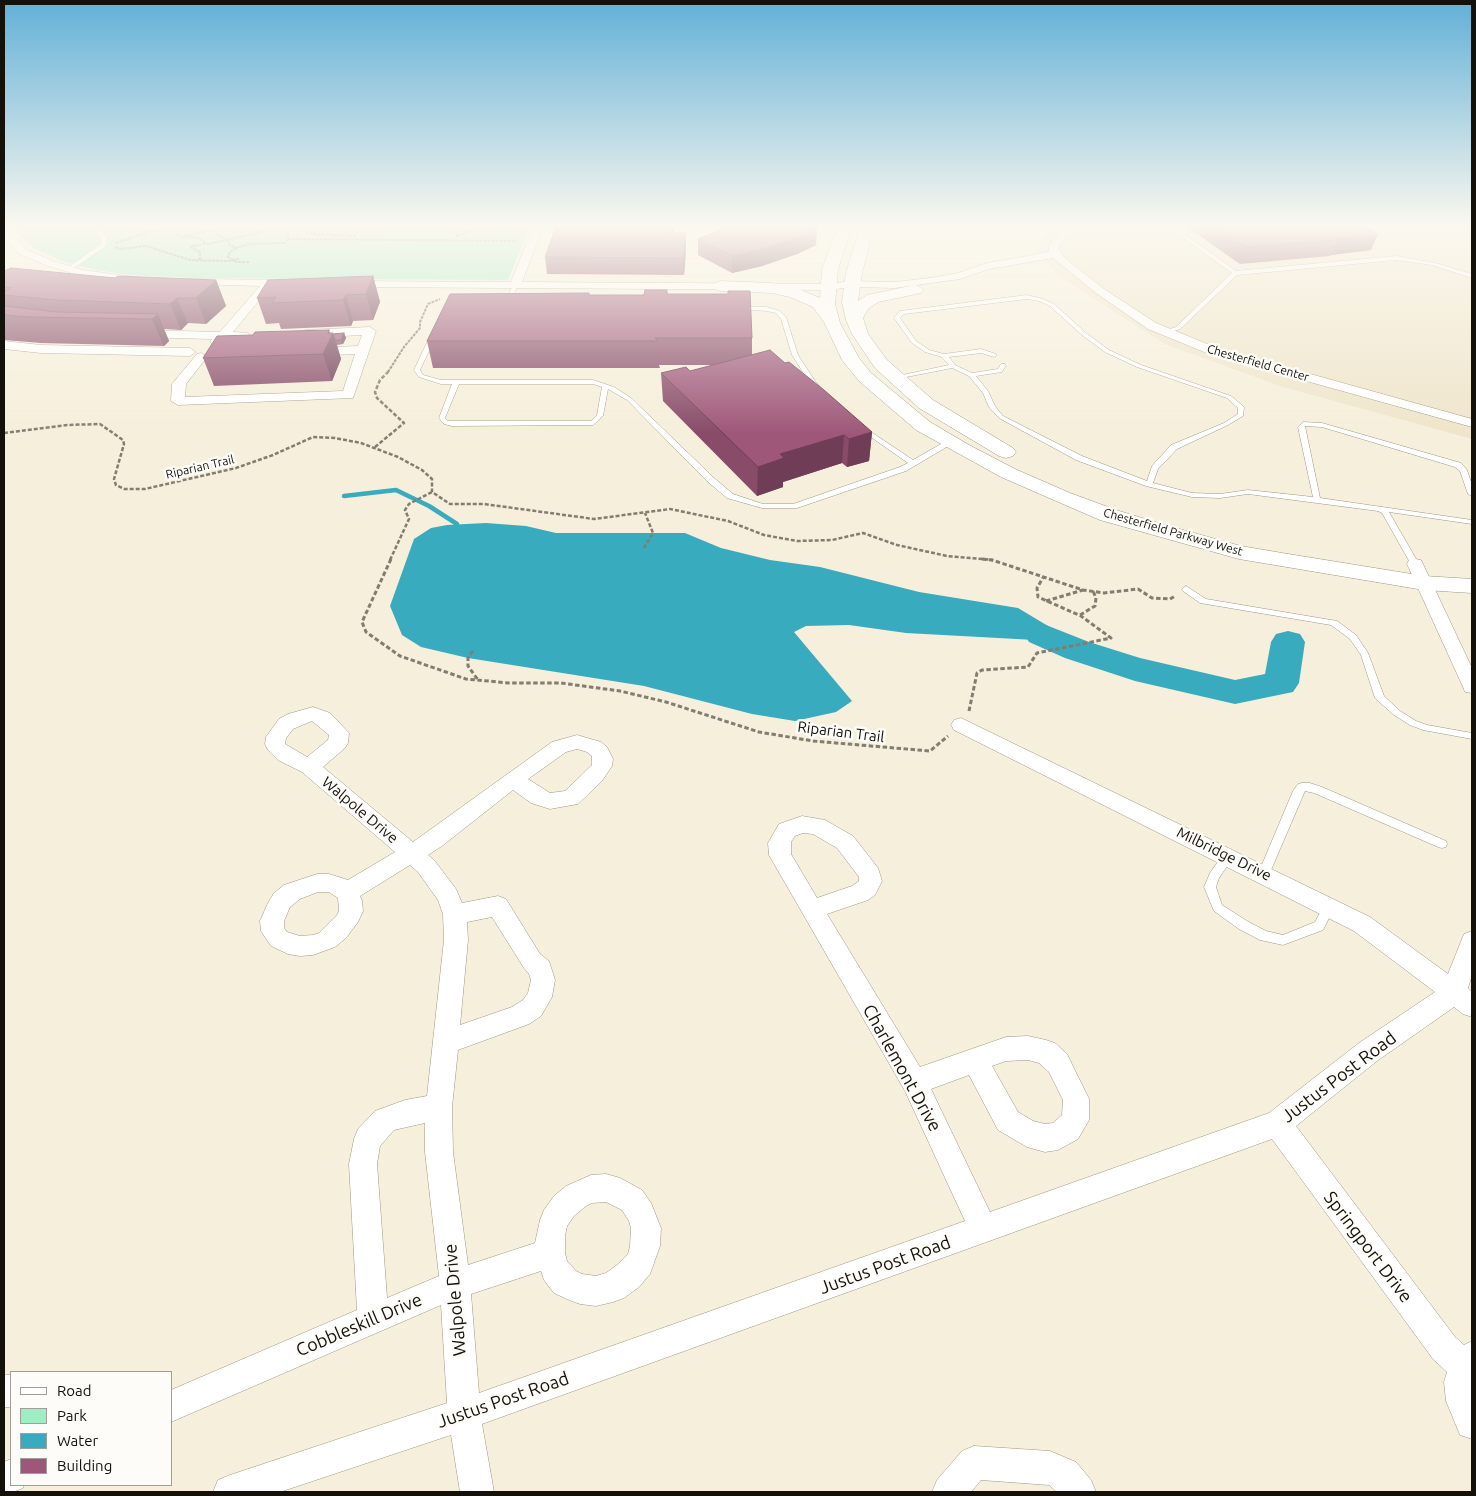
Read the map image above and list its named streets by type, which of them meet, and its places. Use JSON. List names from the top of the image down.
{
  "streets": {
    "street": [
      "Chesterfield Center",
      "Chesterfield Parkway West",
      "Walpole Drive",
      "Milbridge Drive",
      "Charlemont Drive",
      "Justus Post Road",
      "Springport Drive",
      "Cobbleskill Drive"
    ],
    "path": ["Riparian Trail"]
  },
  "crossings": [
    ["Riparian Trail", "Milbridge Drive"],
    ["Walpole Drive", "Justus Post Road"],
    ["Walpole Drive", "Cobbleskill Drive"],
    ["Milbridge Drive", "Justus Post Road"],
    ["Charlemont Drive", "Justus Post Road"],
    ["Justus Post Road", "Springport Drive"]
  ],
  "legend": [
    "Road",
    "Park",
    "Water",
    "Building"
  ]
}
